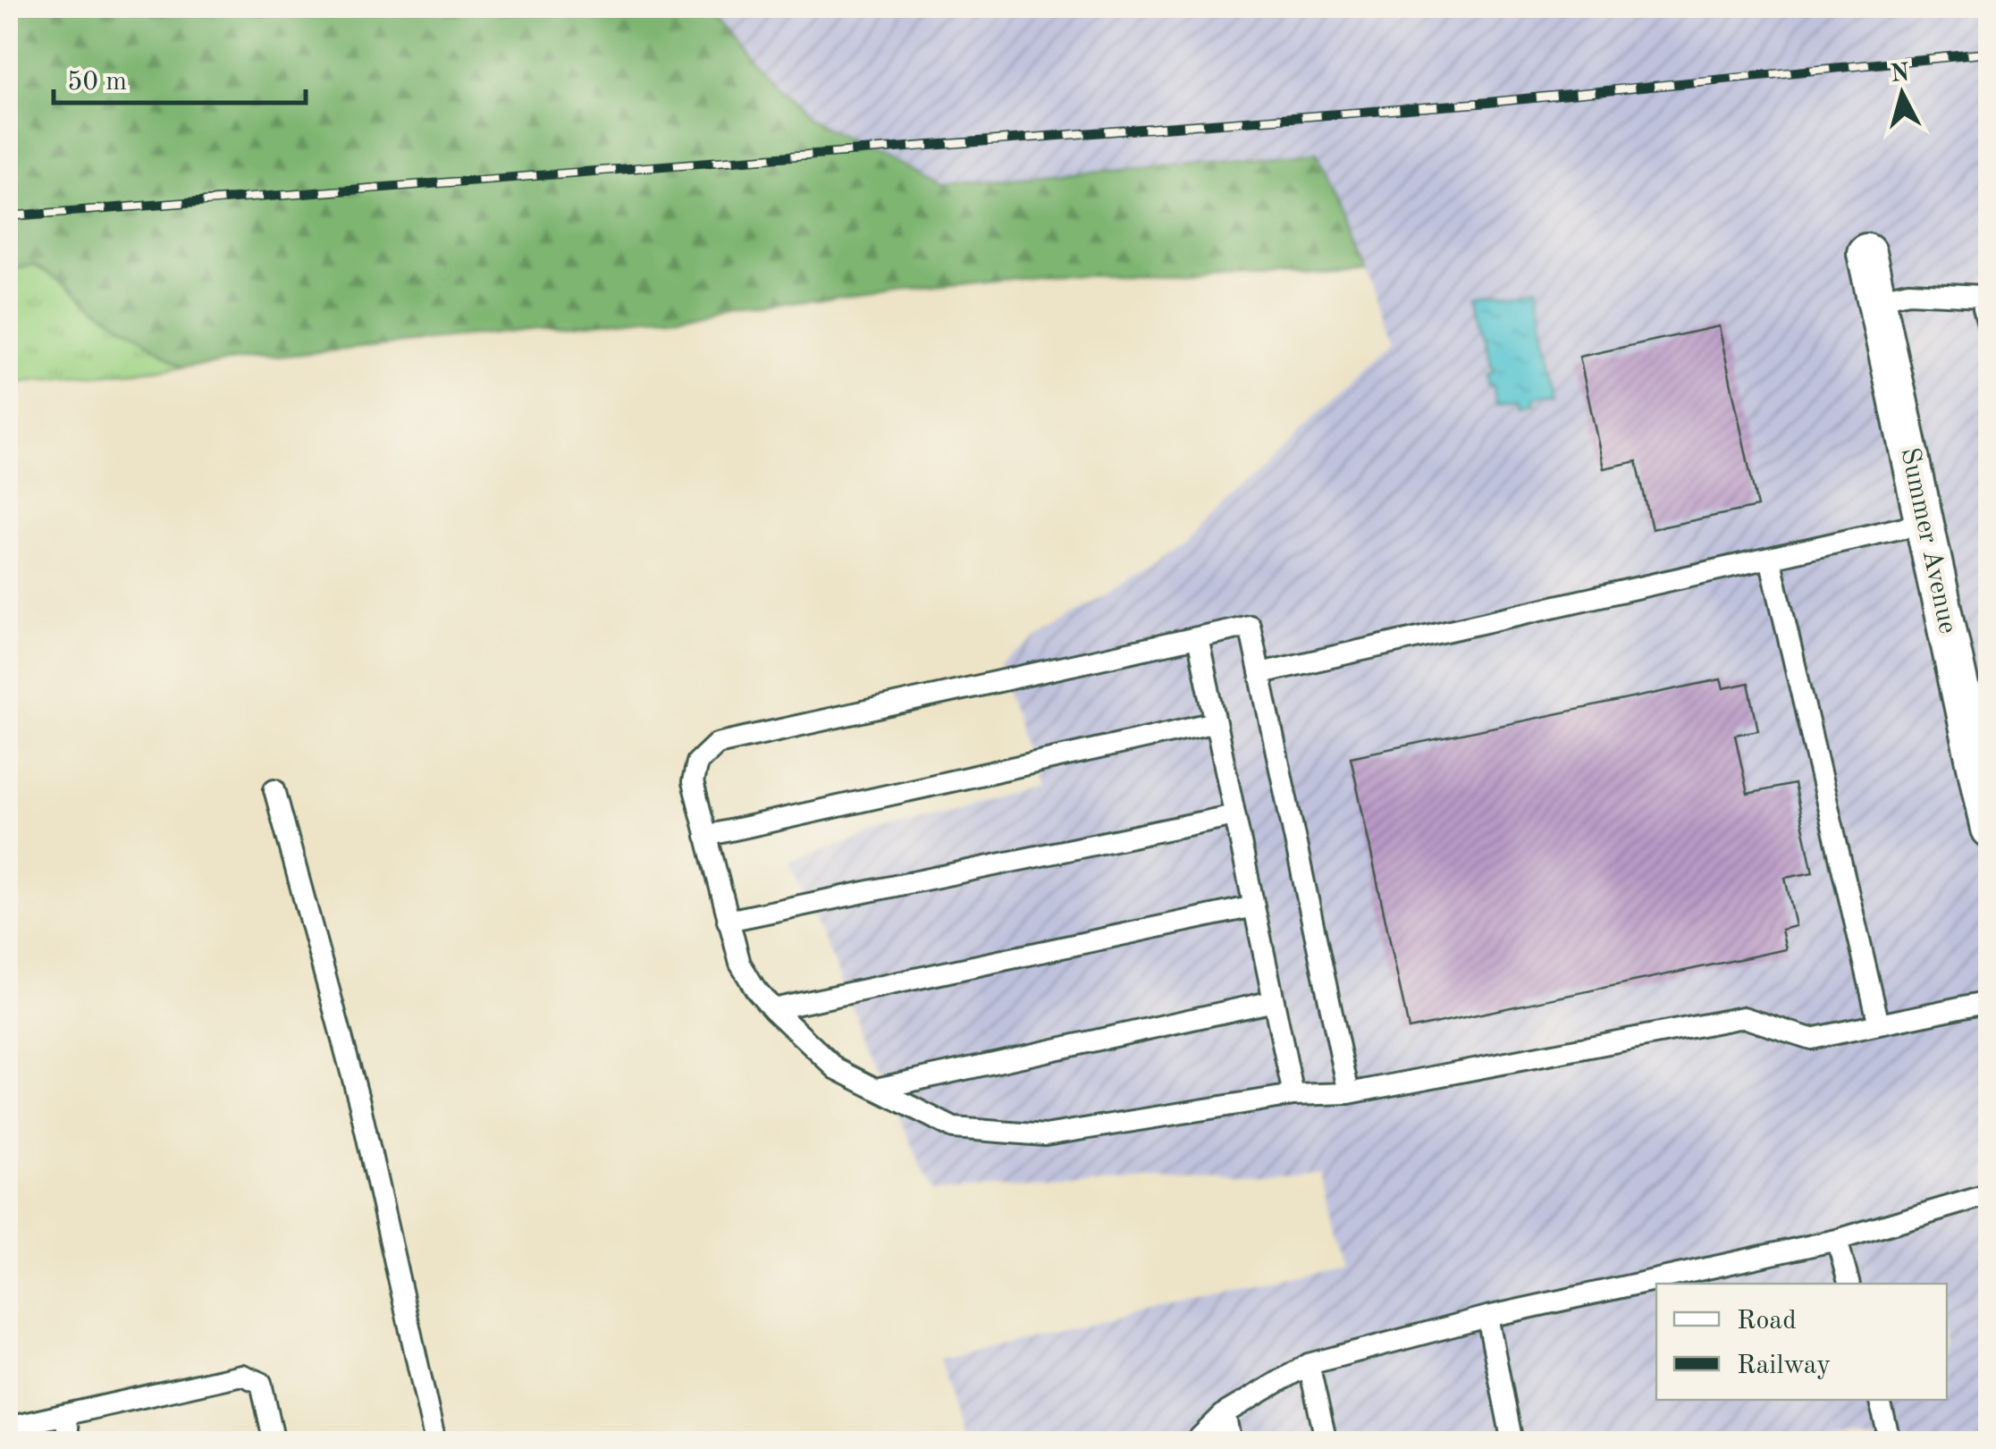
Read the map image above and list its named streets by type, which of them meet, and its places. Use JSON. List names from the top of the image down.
{
  "streets": {
    "street": ["Summer Avenue"]
  },
  "legend": ["Road", "Railway"],
  "scale_bar": "50 m",
  "north": "top"
}
